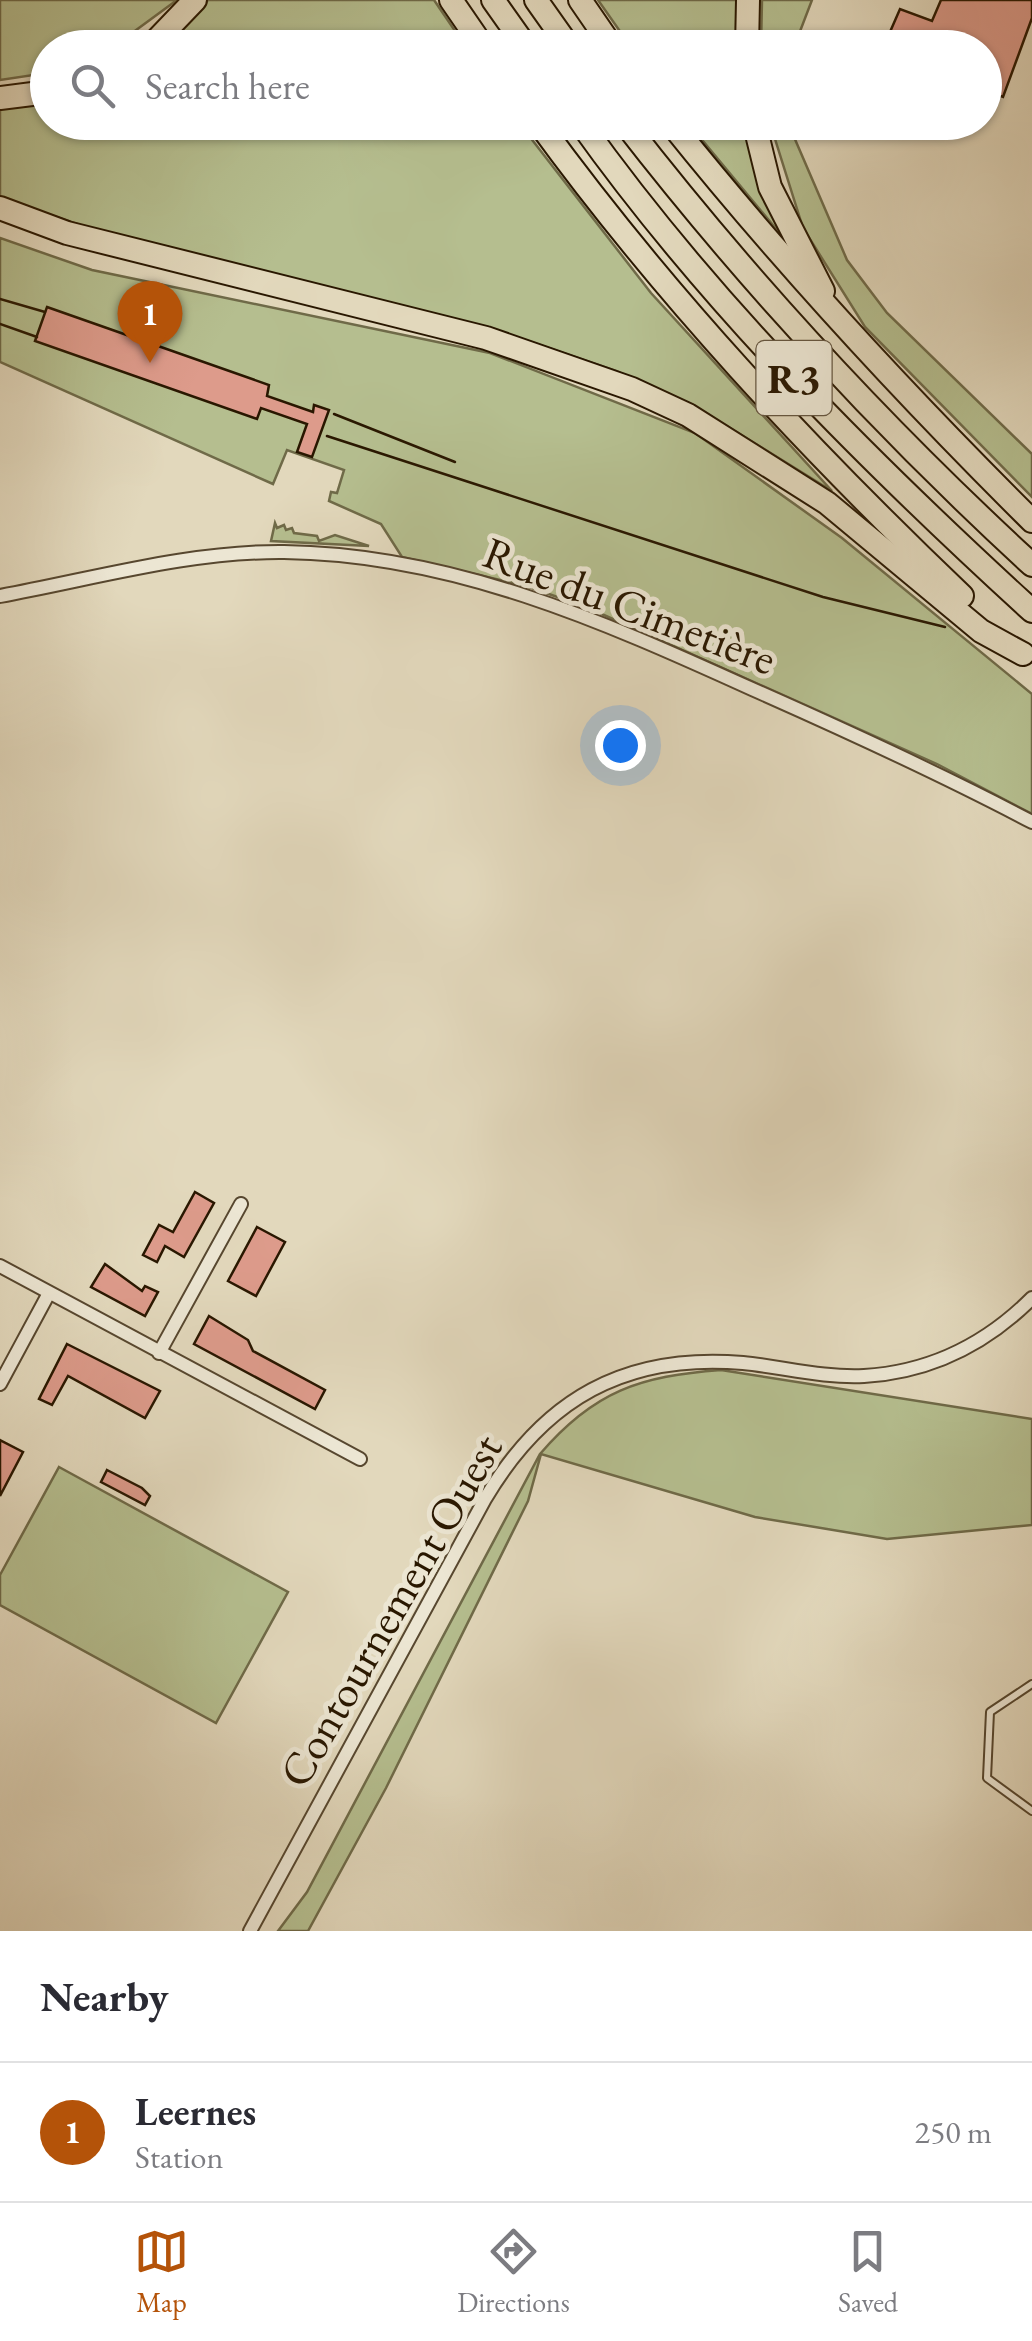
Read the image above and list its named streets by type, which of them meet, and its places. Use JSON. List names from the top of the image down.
{
  "streets": {
    "highway": ["R3"],
    "street": ["Rue du Cimetière", "Contournement Ouest"]
  },
  "page": {
    "search": "Search here",
    "pins": "1",
    "heading": "Nearby",
    "list": [
      {
        "mark": "1",
        "name": "Leernes",
        "note": "Station",
        "value": "250 m"
      }
    ],
    "nav": ["Map", "Directions", "Saved"]
  }
}
